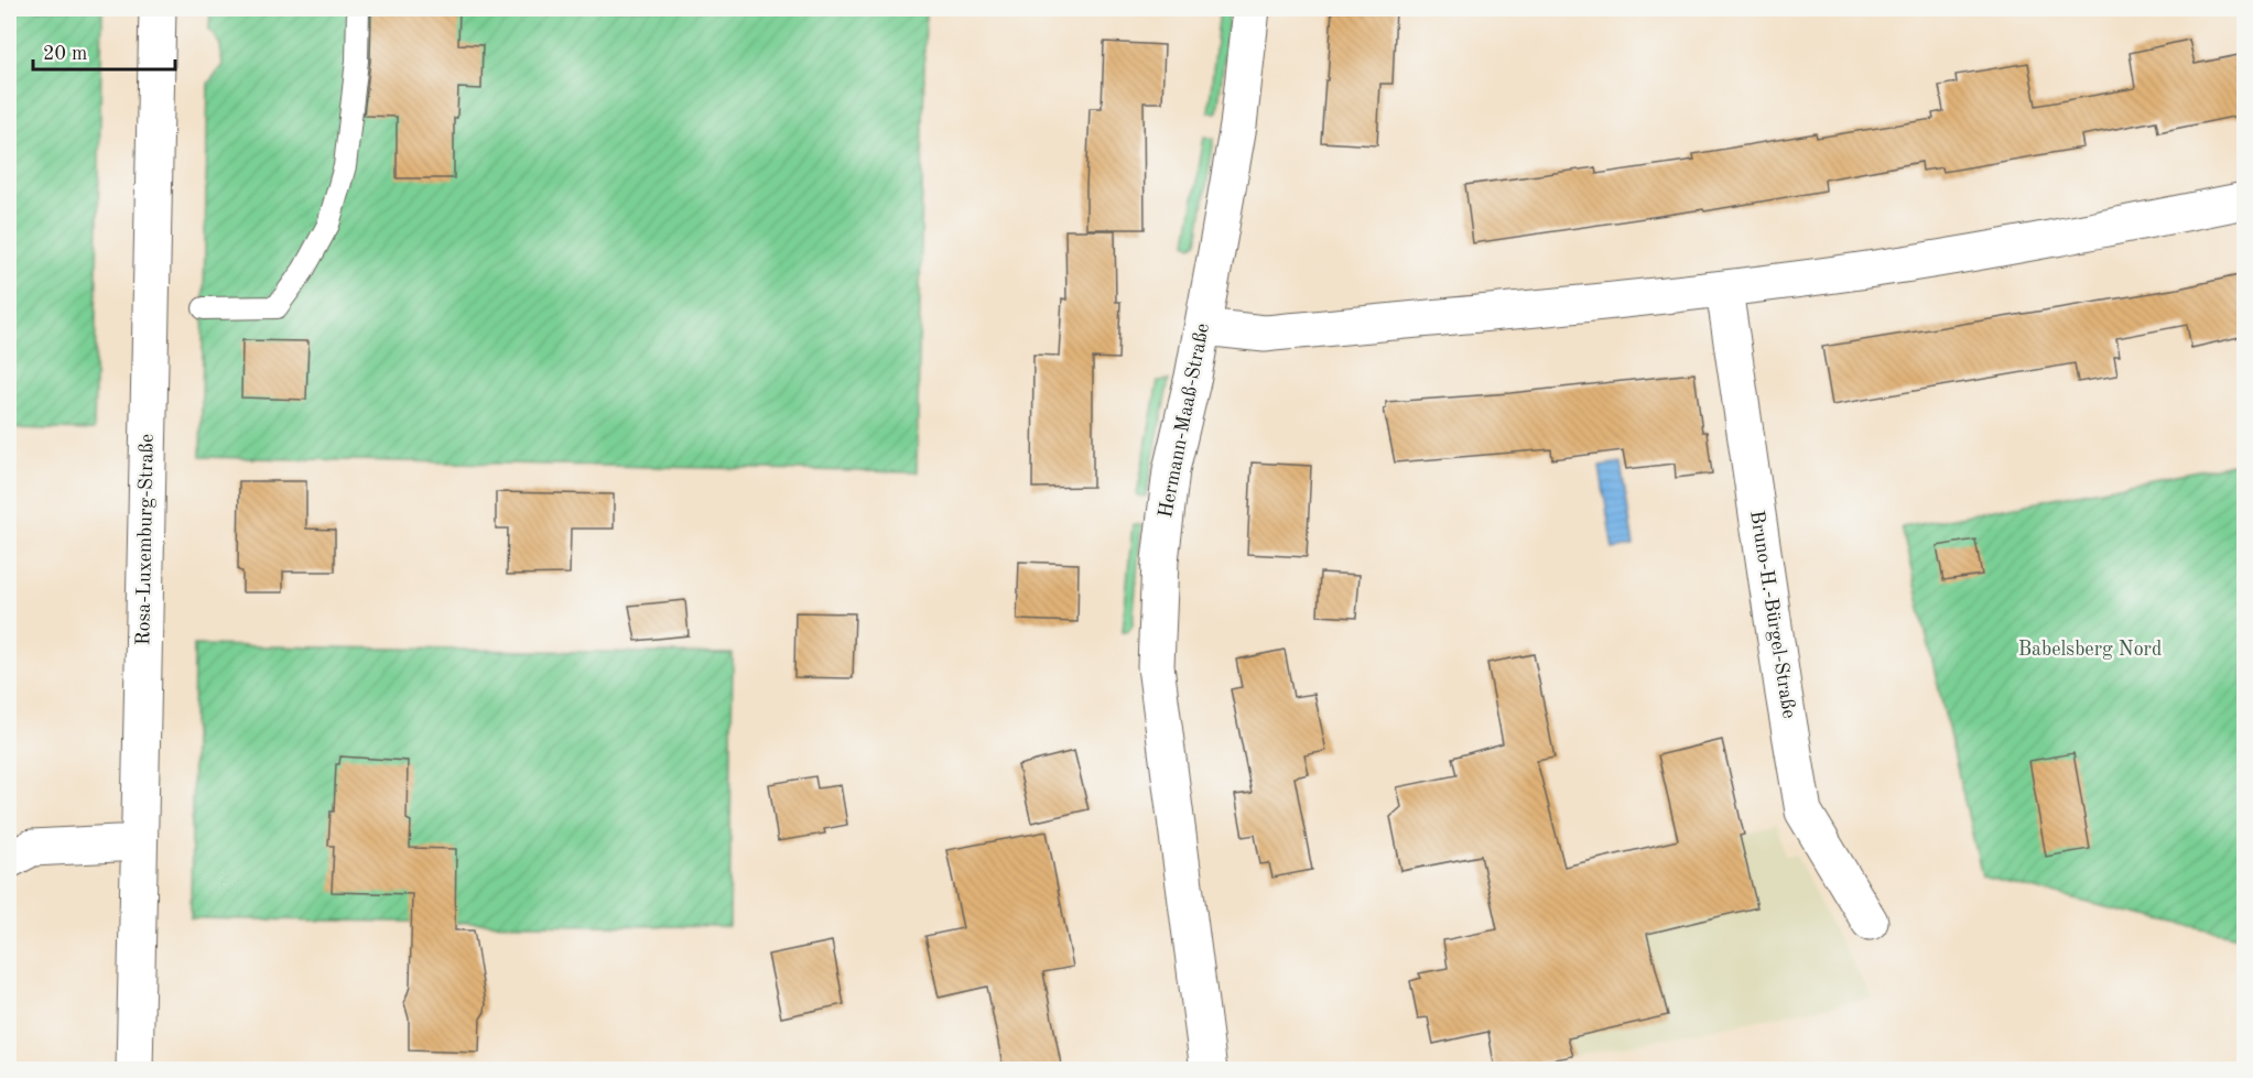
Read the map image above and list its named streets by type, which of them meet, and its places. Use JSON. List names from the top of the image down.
{
  "streets": {
    "street": ["Hermann-Maaß-Straße", "Rosa-Luxemburg-Straße", "Bruno-H.-Bürgel-Straße"]
  },
  "parks": ["Babelsberg Nord"],
  "scale_bar": "20 m"
}
